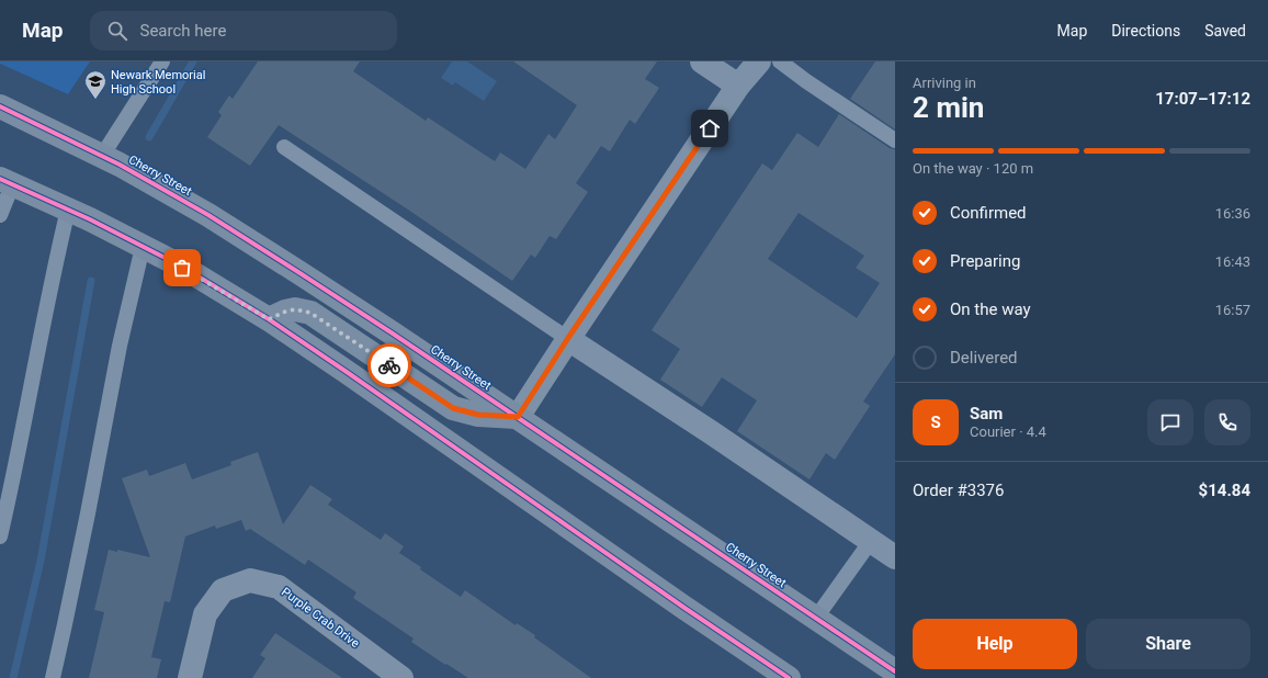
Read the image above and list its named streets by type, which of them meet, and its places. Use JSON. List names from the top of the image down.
{
  "streets": {
    "main road": ["Cherry Street"],
    "street": ["Purple Crab Drive"]
  },
  "places": {
    "school or university": ["Newark Memorial High School"]
  },
  "page": {
    "header": "Map",
    "search": "Search here",
    "nav": ["Map", "Directions", "Saved"],
    "heading": ["2 min", "Arriving in", "17:07–17:12"],
    "panel": [
      "Sam",
      "Courier · 4.4",
      "Order #3376",
      "$14.84"
    ],
    "bar": "On the way · 120 m",
    "list": [
      ["Confirmed", "16:36"],
      ["Preparing", "16:43"],
      ["On the way", "16:57"],
      "Delivered"
    ],
    "round": "S",
    "buttons": ["Help", "Share"]
  }
}
